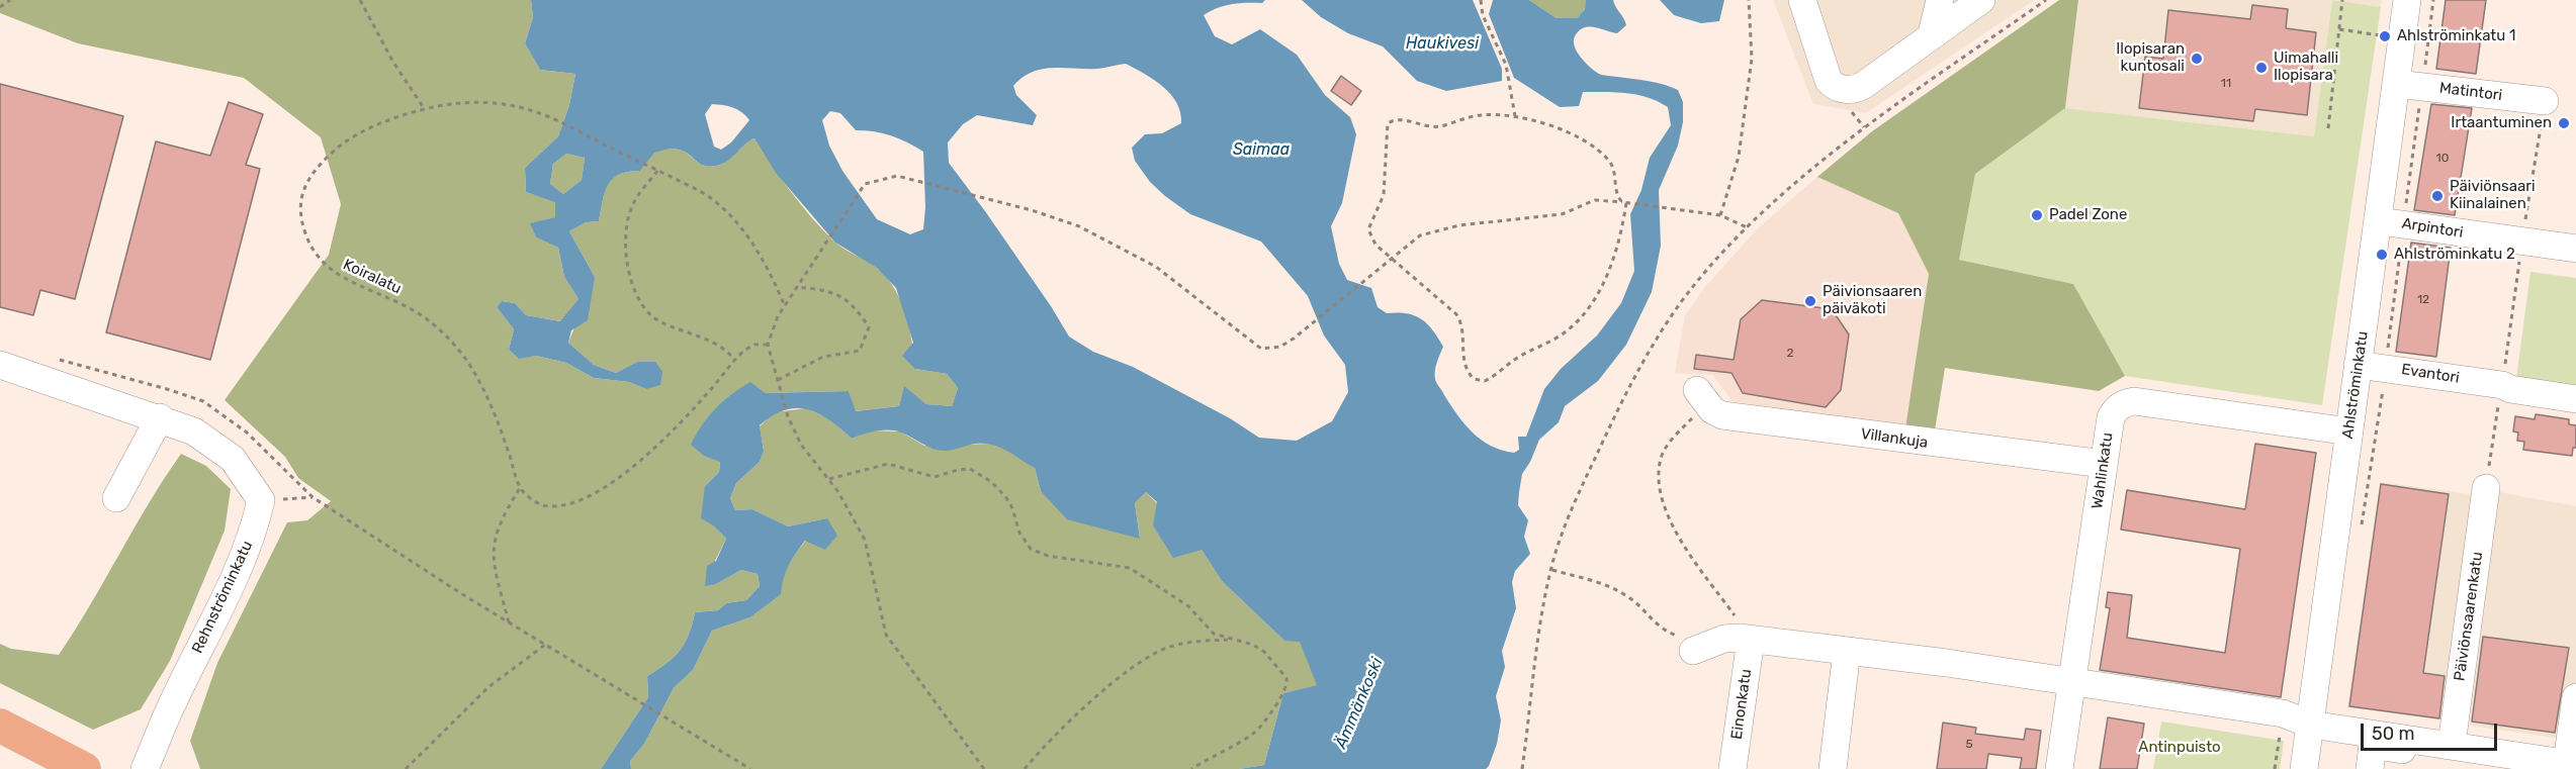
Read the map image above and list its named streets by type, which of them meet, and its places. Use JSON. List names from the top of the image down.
{
  "streets": {
    "street": [
      "Matintori",
      "Arpintori",
      "Evantori",
      "Ahlströminkatu",
      "Villankuja",
      "Wahlinkatu",
      "Rehnströminkatu",
      "Päiviönsaarenkatu",
      "Einonkatu"
    ],
    "path": ["Koiralatu"]
  },
  "crossings": [
    ["Matintori", "Ahlströminkatu"],
    ["Arpintori", "Ahlströminkatu"],
    ["Evantori", "Ahlströminkatu"],
    ["Ahlströminkatu", "Wahlinkatu"],
    ["Villankuja", "Wahlinkatu"]
  ],
  "water": ["Haukivesi", "Saimaa", "Ämmänkoski"],
  "parks": ["Antinpuisto"],
  "places": [
    "Ahlströminkatu 1",
    "Ilopisaran kuntosali",
    "Uimahalli Ilopisara",
    "Irtaantuminen",
    "Päiviönsaari Kiinalainen",
    "Padel Zone",
    "Ahlströminkatu 2",
    "Päivionsaaren päiväkoti"
  ],
  "house_numbers": [
    "11",
    "10",
    "12",
    "2",
    "5"
  ],
  "scale_bar": "50 m"
}
